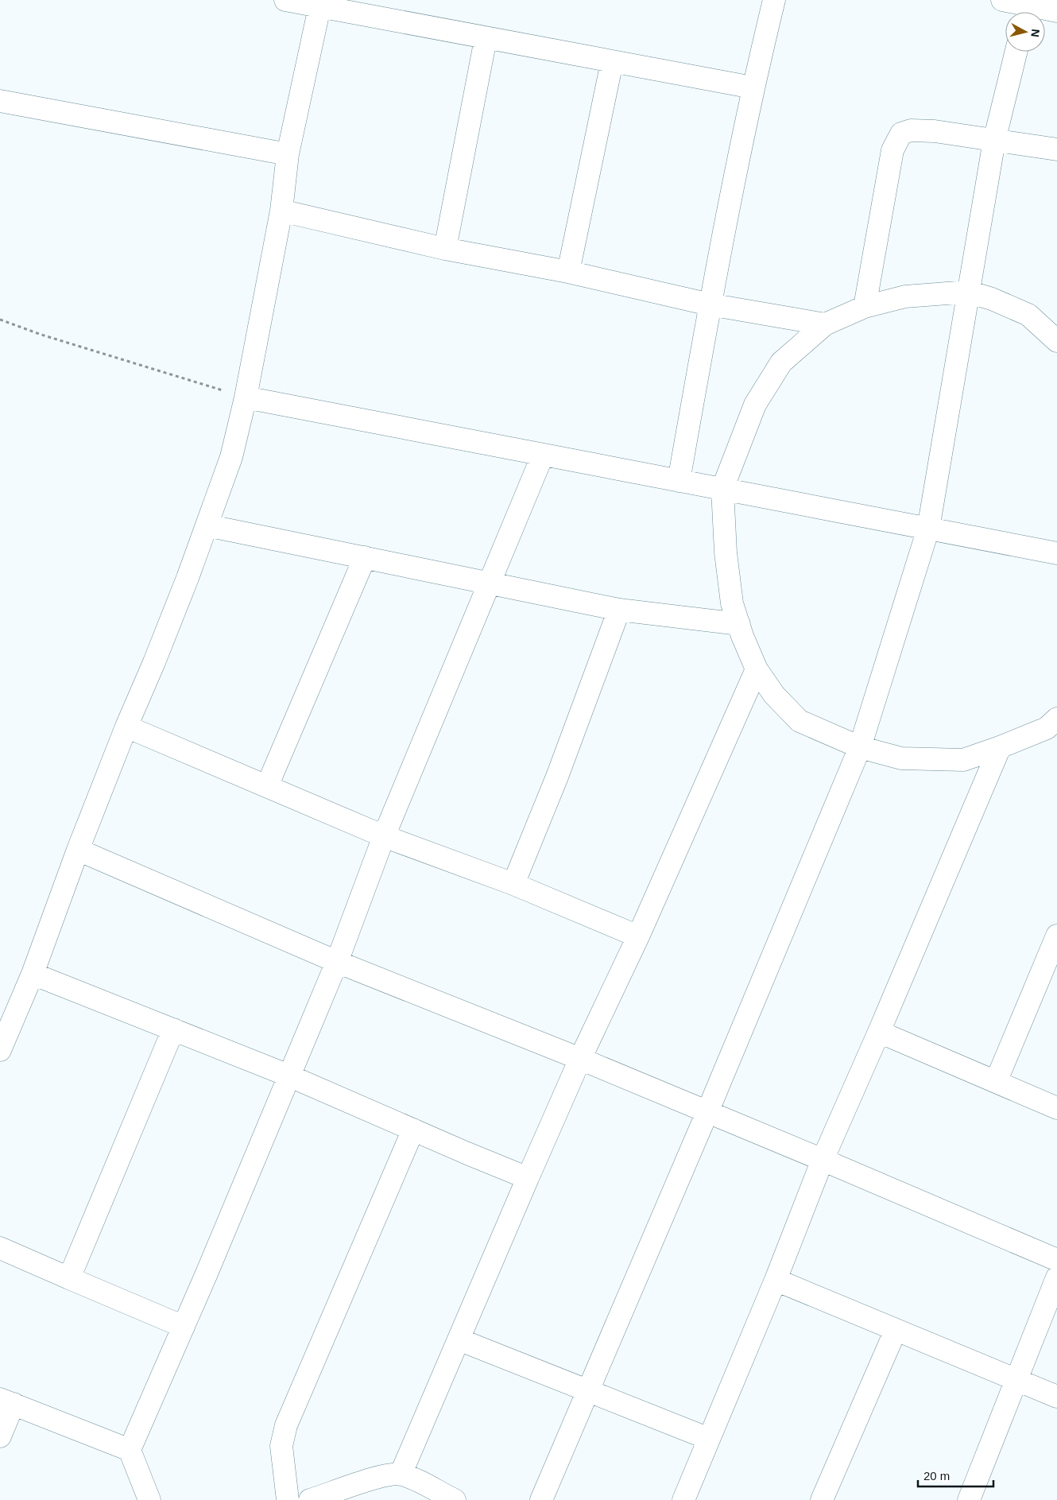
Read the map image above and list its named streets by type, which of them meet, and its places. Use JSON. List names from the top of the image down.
{
  "scale_bar": "20 m",
  "north": "right"
}
